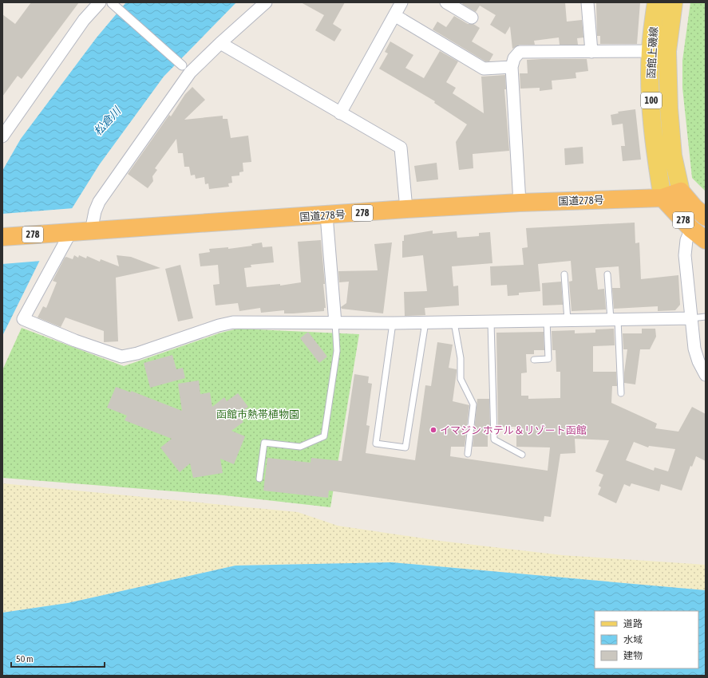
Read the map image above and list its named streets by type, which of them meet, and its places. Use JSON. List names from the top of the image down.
{
  "streets": {
    "highway": ["国道278号", "278"],
    "main road": ["函館上磯線", "100"]
  },
  "crossings": [
    ["函館上磯線", "国道278号"],
    ["函館上磯線", "278"],
    ["国道278号", "278"]
  ],
  "water": ["松倉川"],
  "parks": ["函館市熱帯植物園"],
  "places": ["イマジン ホテル＆リゾート函館"],
  "legend": ["道路", "水域", "建物"],
  "scale_bar": "50 m"
}
